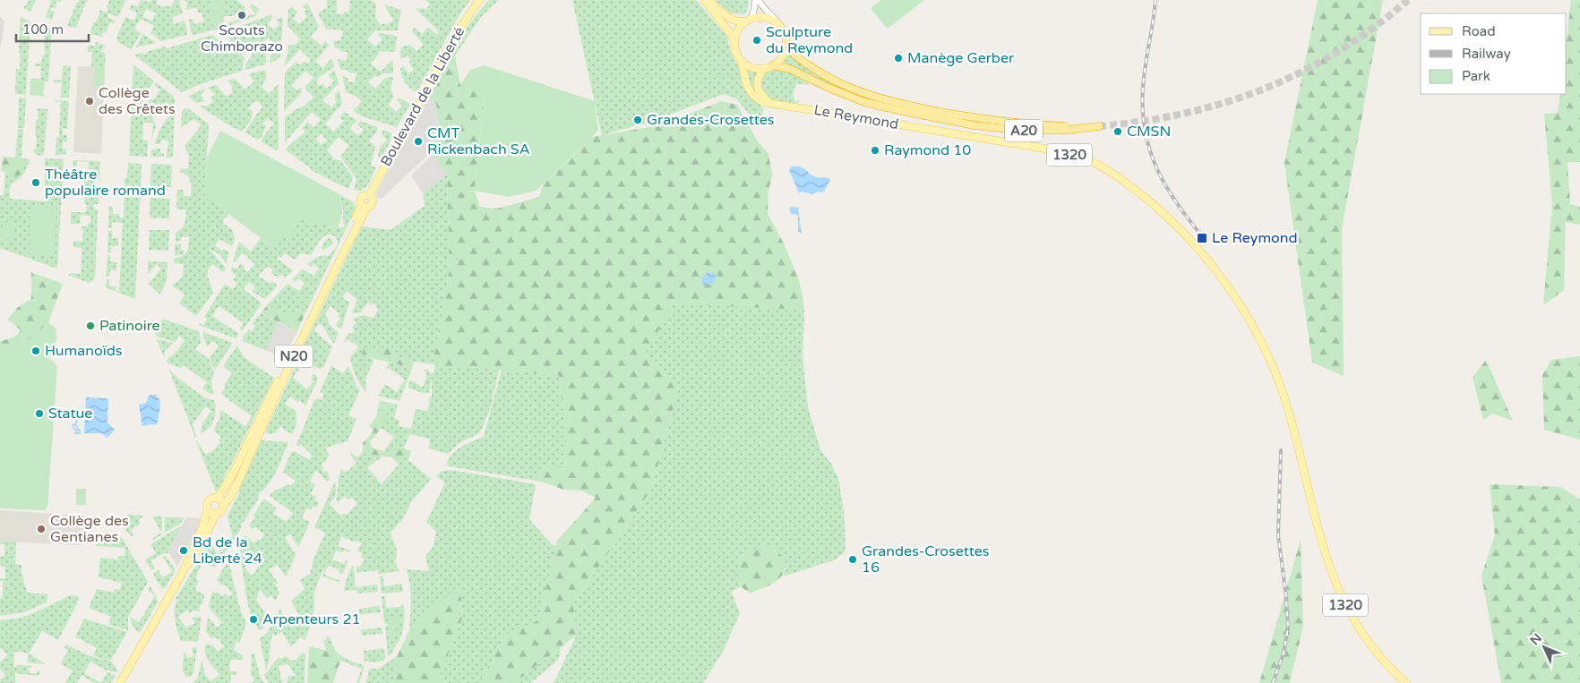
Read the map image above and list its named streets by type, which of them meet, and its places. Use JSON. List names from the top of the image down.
{
  "streets": {
    "highway": ["A20"],
    "main road": [
      "Boulevard de la Liberté",
      "Le Reymond",
      "1320",
      "N20"
    ]
  },
  "crossings": [
    ["Boulevard de la Liberté", "N20"],
    ["Le Reymond", "1320"],
    ["A20", "1320"]
  ],
  "places": {
    "other": [
      "Scouts Chimborazo",
      "Sculpture du Reymond",
      "Manège Gerber",
      "Collège des Crêtets",
      "Grandes-Crosettes",
      "CMSN",
      "CMT Rickenbach SA",
      "Raymond 10",
      "Théâtre populaire romand",
      "Patinoire",
      "Humanoïds",
      "Statue",
      "Collège des Gentianes",
      "Bd de la Liberté 24",
      "Grandes-Crosettes 16",
      "Arpenteurs 21"
    ],
    "transit": ["Le Reymond"]
  },
  "legend": ["Road", "Railway", "Park"],
  "scale_bar": "100 m",
  "north": "top left"
}
